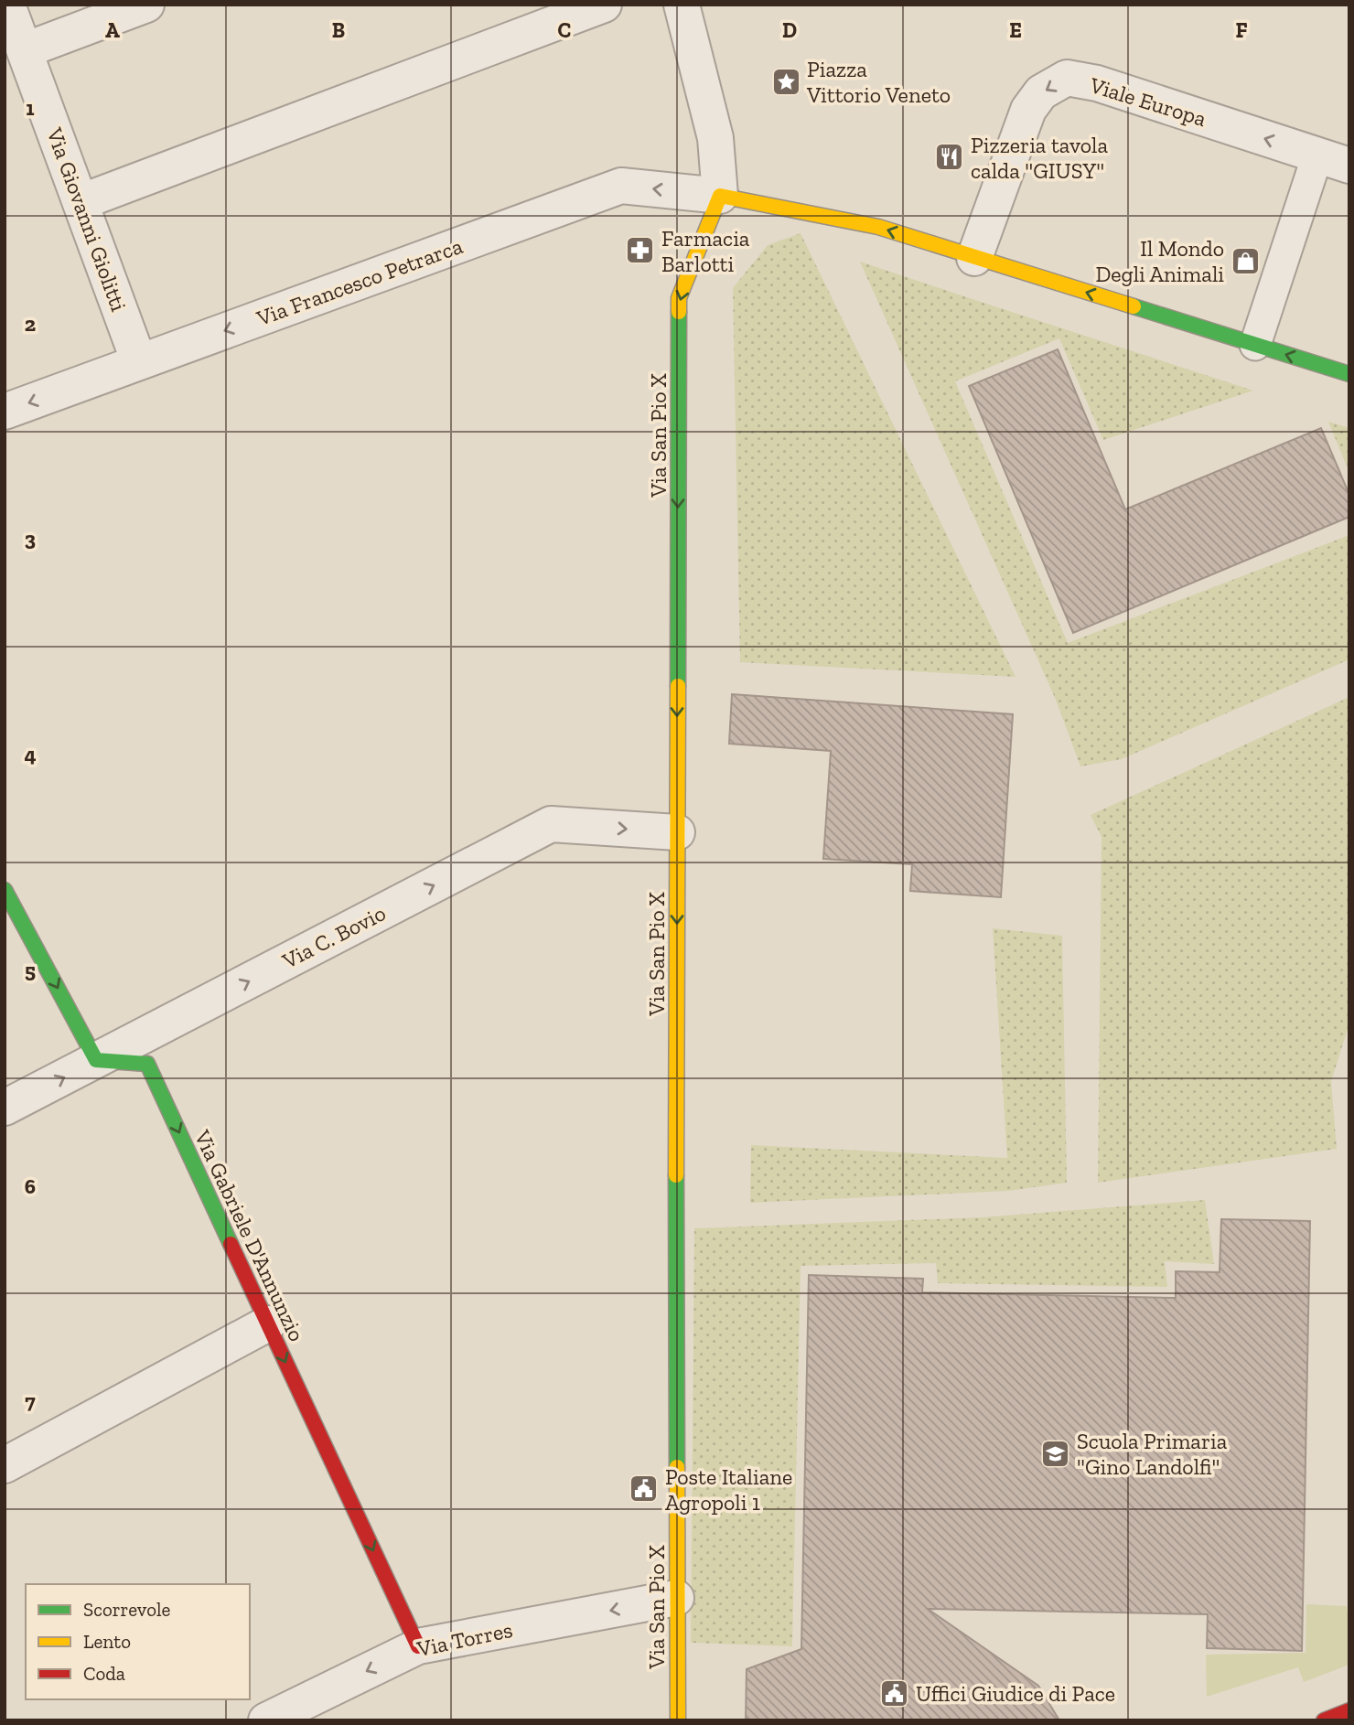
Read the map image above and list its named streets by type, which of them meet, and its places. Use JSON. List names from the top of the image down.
{
  "streets": {
    "main road": ["Via San Pio X", "Via Gabriele D'Annunzio"],
    "street": [
      "Viale Europa",
      "Via Giovanni Giolitti",
      "Via Francesco Petrarca",
      "Via C. Bovio",
      "Via Torres"
    ]
  },
  "crossings": [
    ["Via Giovanni Giolitti", "Via Francesco Petrarca"],
    ["Via Francesco Petrarca", "Via San Pio X"],
    ["Via San Pio X", "Via C. Bovio"],
    ["Via San Pio X", "Via Torres"],
    ["Via C. Bovio", "Via Gabriele D'Annunzio"],
    ["Via Gabriele D'Annunzio", "Via Torres"]
  ],
  "one_way": [
    "Via San Pio X",
    "Via C. Bovio",
    "Via Gabriele D'Annunzio",
    "Via Torres"
  ],
  "places": {
    "place": ["Piazza Vittorio Veneto"],
    "restaurant": ["Pizzeria tavola calda \"GIUSY\""],
    "pharmacy": ["Farmacia Barlotti"],
    "shop": ["Il Mondo Degli Animali"],
    "school or university": ["Scuola Primaria \"Gino Landolfi\""],
    "public building": ["Poste Italiane Agropoli 1", "Uffici Giudice di Pace"]
  },
  "legend": ["Scorrevole", "Lento", "Coda"],
  "grid": {
    "columns": [
      "A",
      "B",
      "C",
      "D",
      "E",
      "F"
    ],
    "rows": [
      "1",
      "2",
      "3",
      "4",
      "5",
      "6",
      "7"
    ]
  }
}
